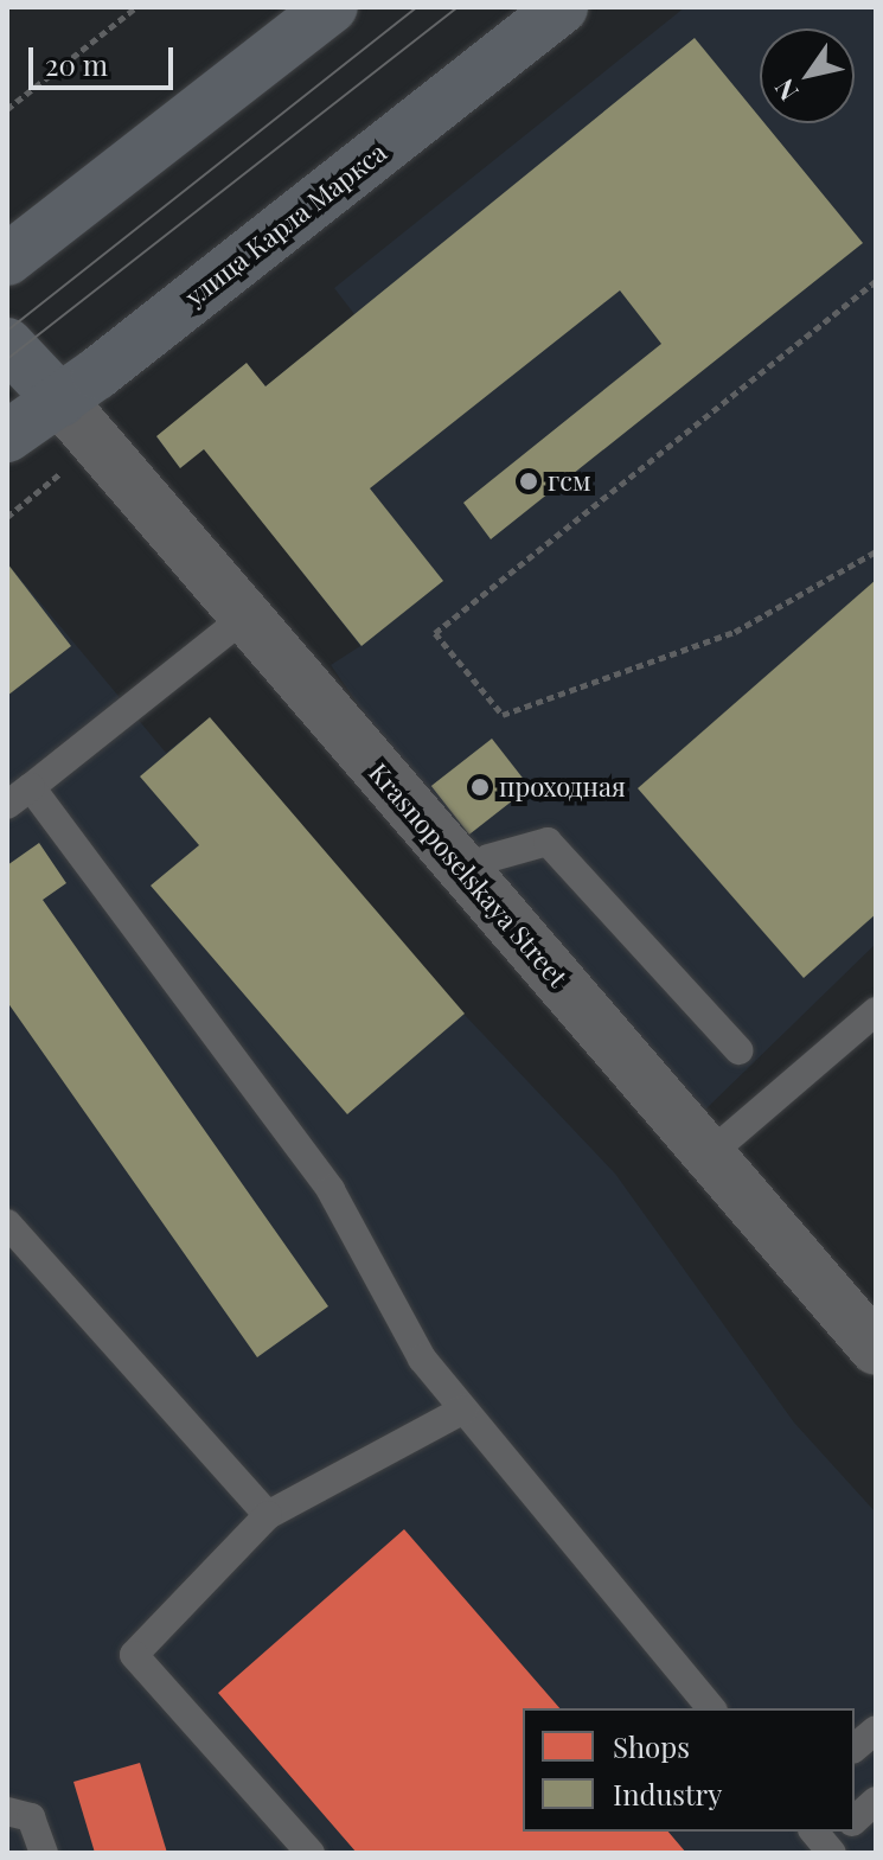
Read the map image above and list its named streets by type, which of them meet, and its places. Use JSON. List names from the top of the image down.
{
  "streets": {
    "main road": ["улица Карла Маркса"],
    "street": ["Krasnoposelskaya Street"]
  },
  "crossings": [
    ["улица Карла Маркса", "Krasnoposelskaya Street"]
  ],
  "places": ["гсм", "проходная"],
  "legend": ["Shops", "Industry"],
  "scale_bar": "20 m",
  "north": "bottom left"
}
